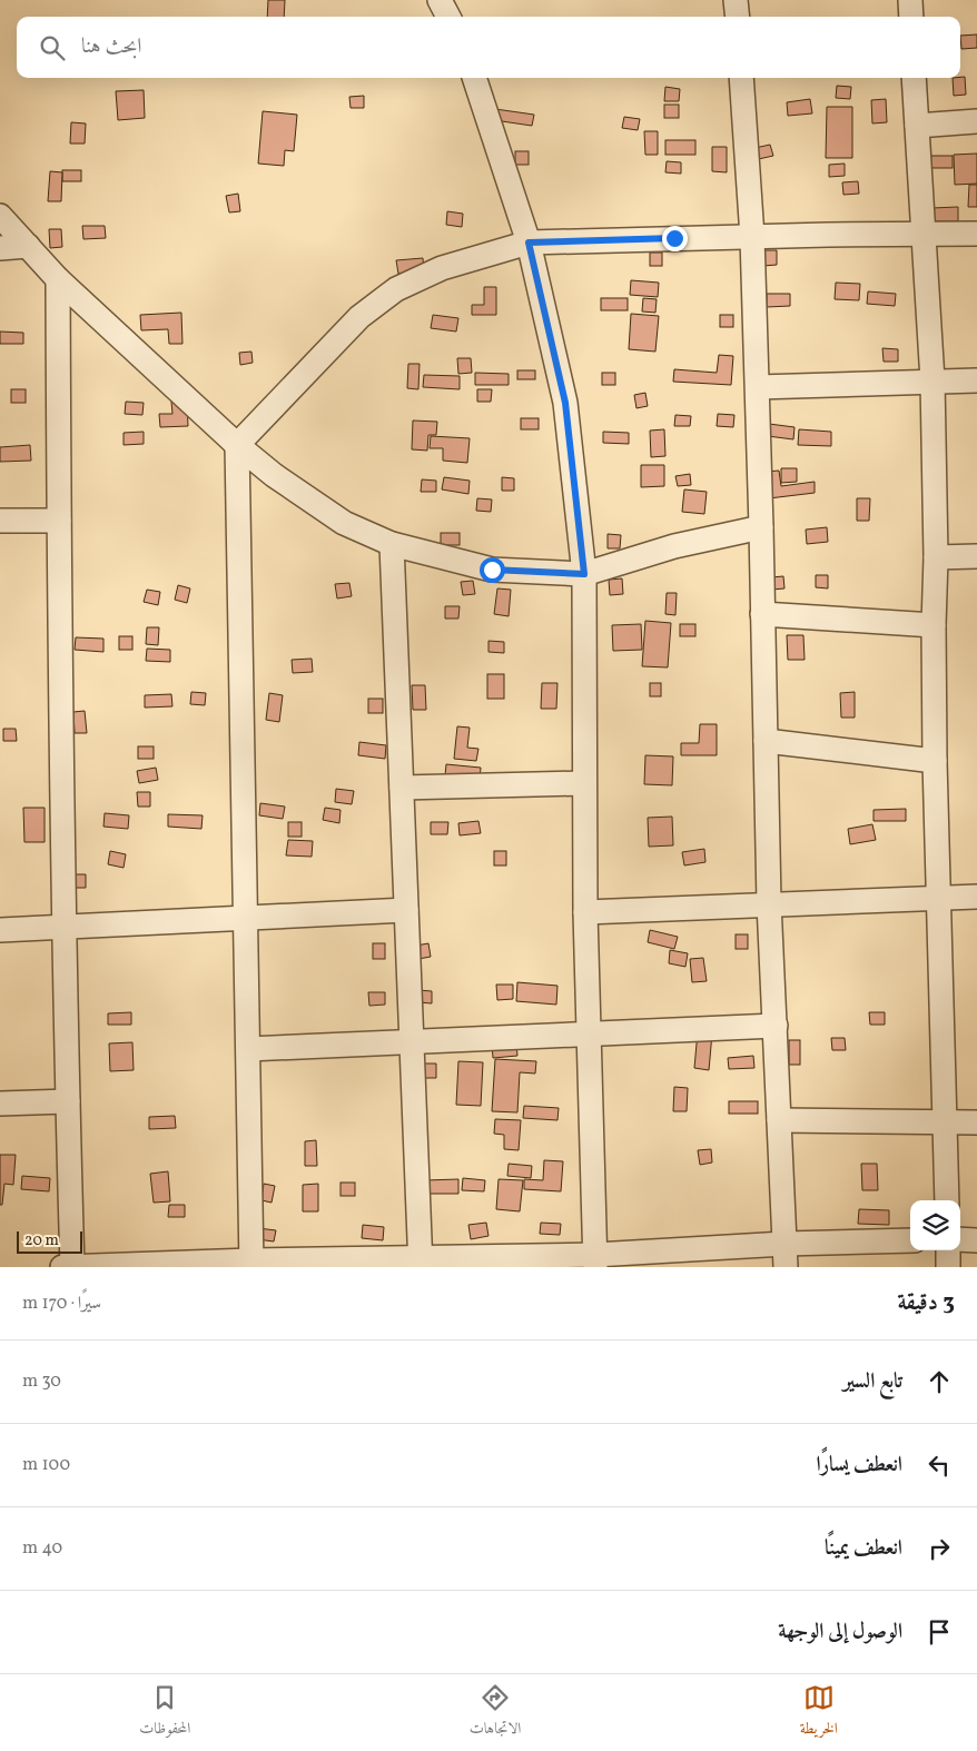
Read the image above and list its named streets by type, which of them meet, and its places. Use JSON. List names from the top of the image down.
{
  "scale_bar": "20 m",
  "page": {
    "search": "ابحث هنا",
    "scale": "20 m",
    "heading": ["3 دقيقة", "سيرًا · 170 m"],
    "list": [
      ["تابع السير", "30 m"],
      ["انعطف يسارًا", "100 m"],
      ["انعطف يمينًا", "40 m"],
      "الوصول إلى الوجهة"
    ],
    "nav": ["الخريطة", "الاتجاهات", "المحفوظات"]
  }
}
